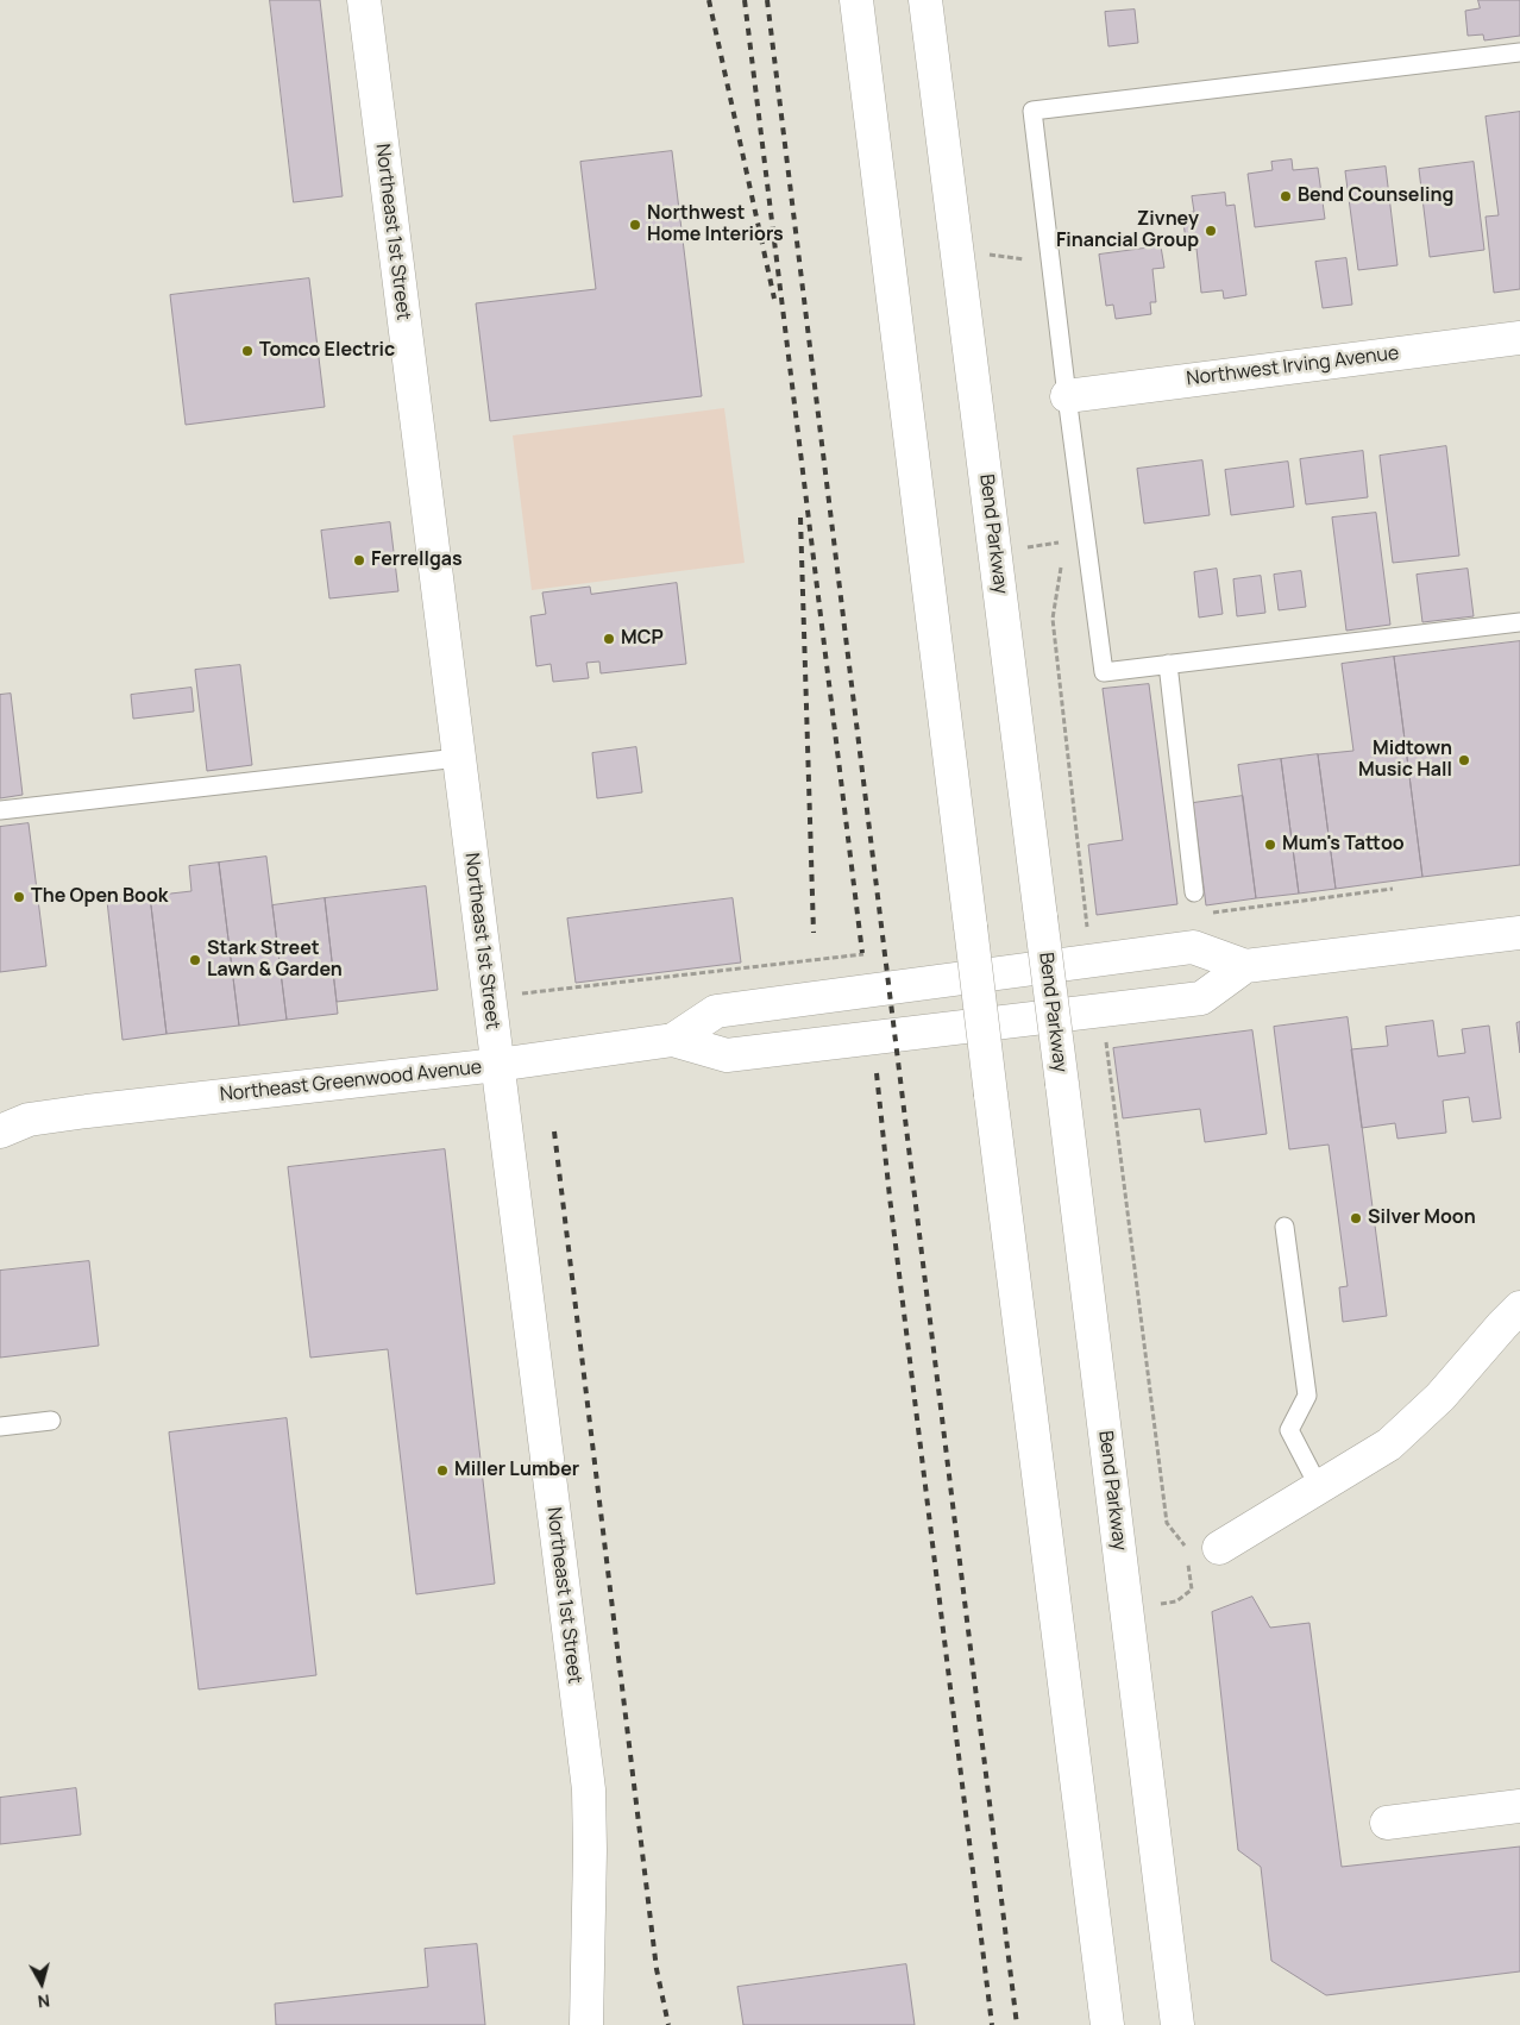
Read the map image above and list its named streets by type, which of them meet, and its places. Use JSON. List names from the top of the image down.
{
  "streets": {
    "main road": [
      "Northeast 1st Street",
      "Northwest Irving Avenue",
      "Bend Parkway",
      "Northeast Greenwood Avenue"
    ]
  },
  "crossings": [
    ["Northeast 1st Street", "Northeast Greenwood Avenue"]
  ],
  "places": [
    "Bend Counseling",
    "Northwest Home Interiors",
    "Zivney Financial Group",
    "Tomco Electric",
    "Ferrellgas",
    "MCP",
    "Midtown Music Hall",
    "Mum's Tattoo",
    "The Open Book",
    "Stark Street Lawn & Garden",
    "Silver Moon",
    "Miller Lumber"
  ],
  "north": "bottom"
}
